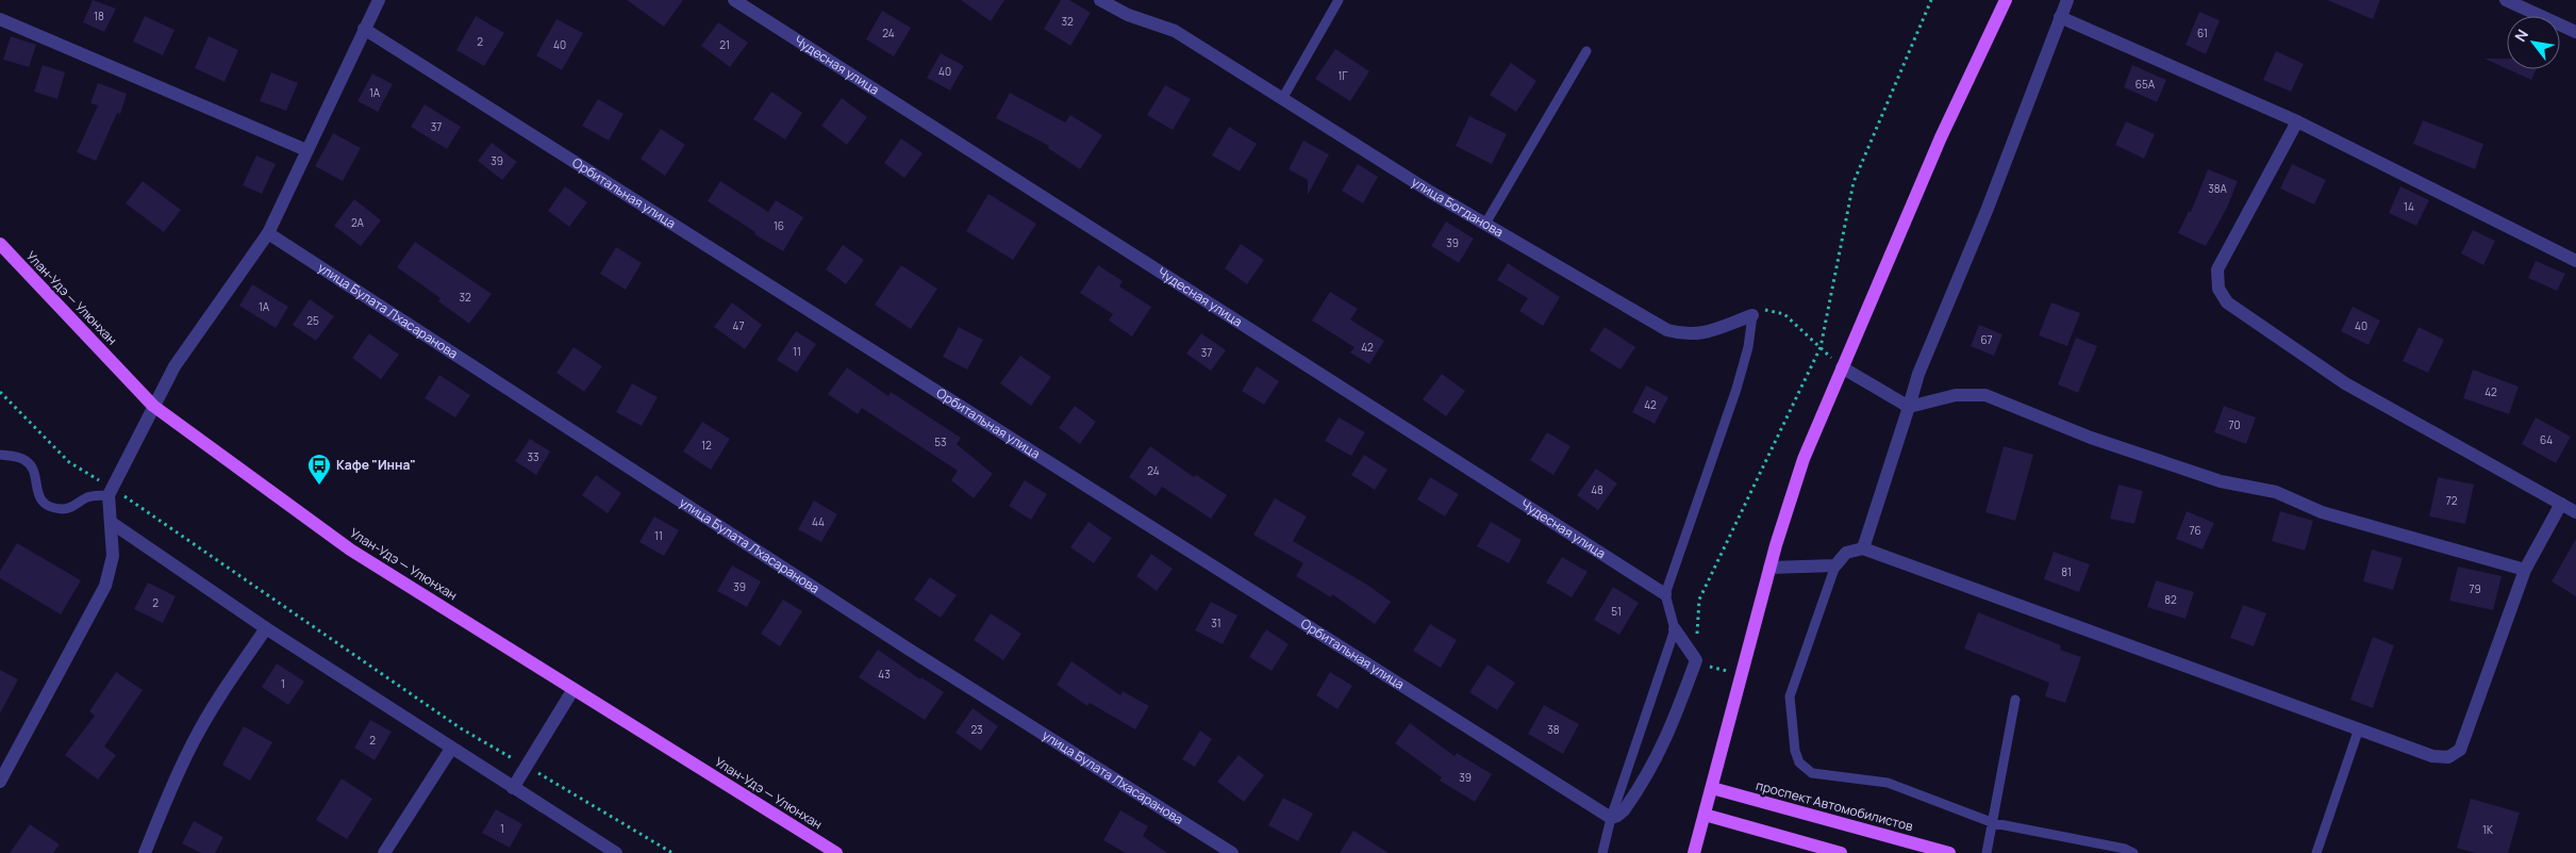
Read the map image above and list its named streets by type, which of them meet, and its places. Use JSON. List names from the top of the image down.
{
  "streets": {
    "main road": ["Улан-Удэ — Улюнхан", "проспект Автомобилистов"],
    "street": [
      "Чудесная улица",
      "Орбитальная улица",
      "улица Богданова",
      "улица Булата Лхасаранова"
    ]
  },
  "places": {
    "bus stop": ["Кафе \"Инна\""]
  },
  "house_numbers": [
    "18",
    "32",
    "24",
    "61",
    "2",
    "40",
    "21",
    "40",
    "1Г",
    "65А",
    "1А",
    "37",
    "39",
    "38А",
    "14",
    "2А",
    "16",
    "39",
    "32",
    "1А",
    "25",
    "47",
    "40",
    "67",
    "42",
    "11",
    "37",
    "42",
    "42",
    "70",
    "64",
    "53",
    "12",
    "33",
    "24",
    "48",
    "72",
    "44",
    "76",
    "11",
    "81",
    "39",
    "79",
    "82",
    "2",
    "51",
    "31",
    "43",
    "1",
    "23",
    "38",
    "2",
    "39",
    "1",
    "1К"
  ],
  "north": "top left"
}
